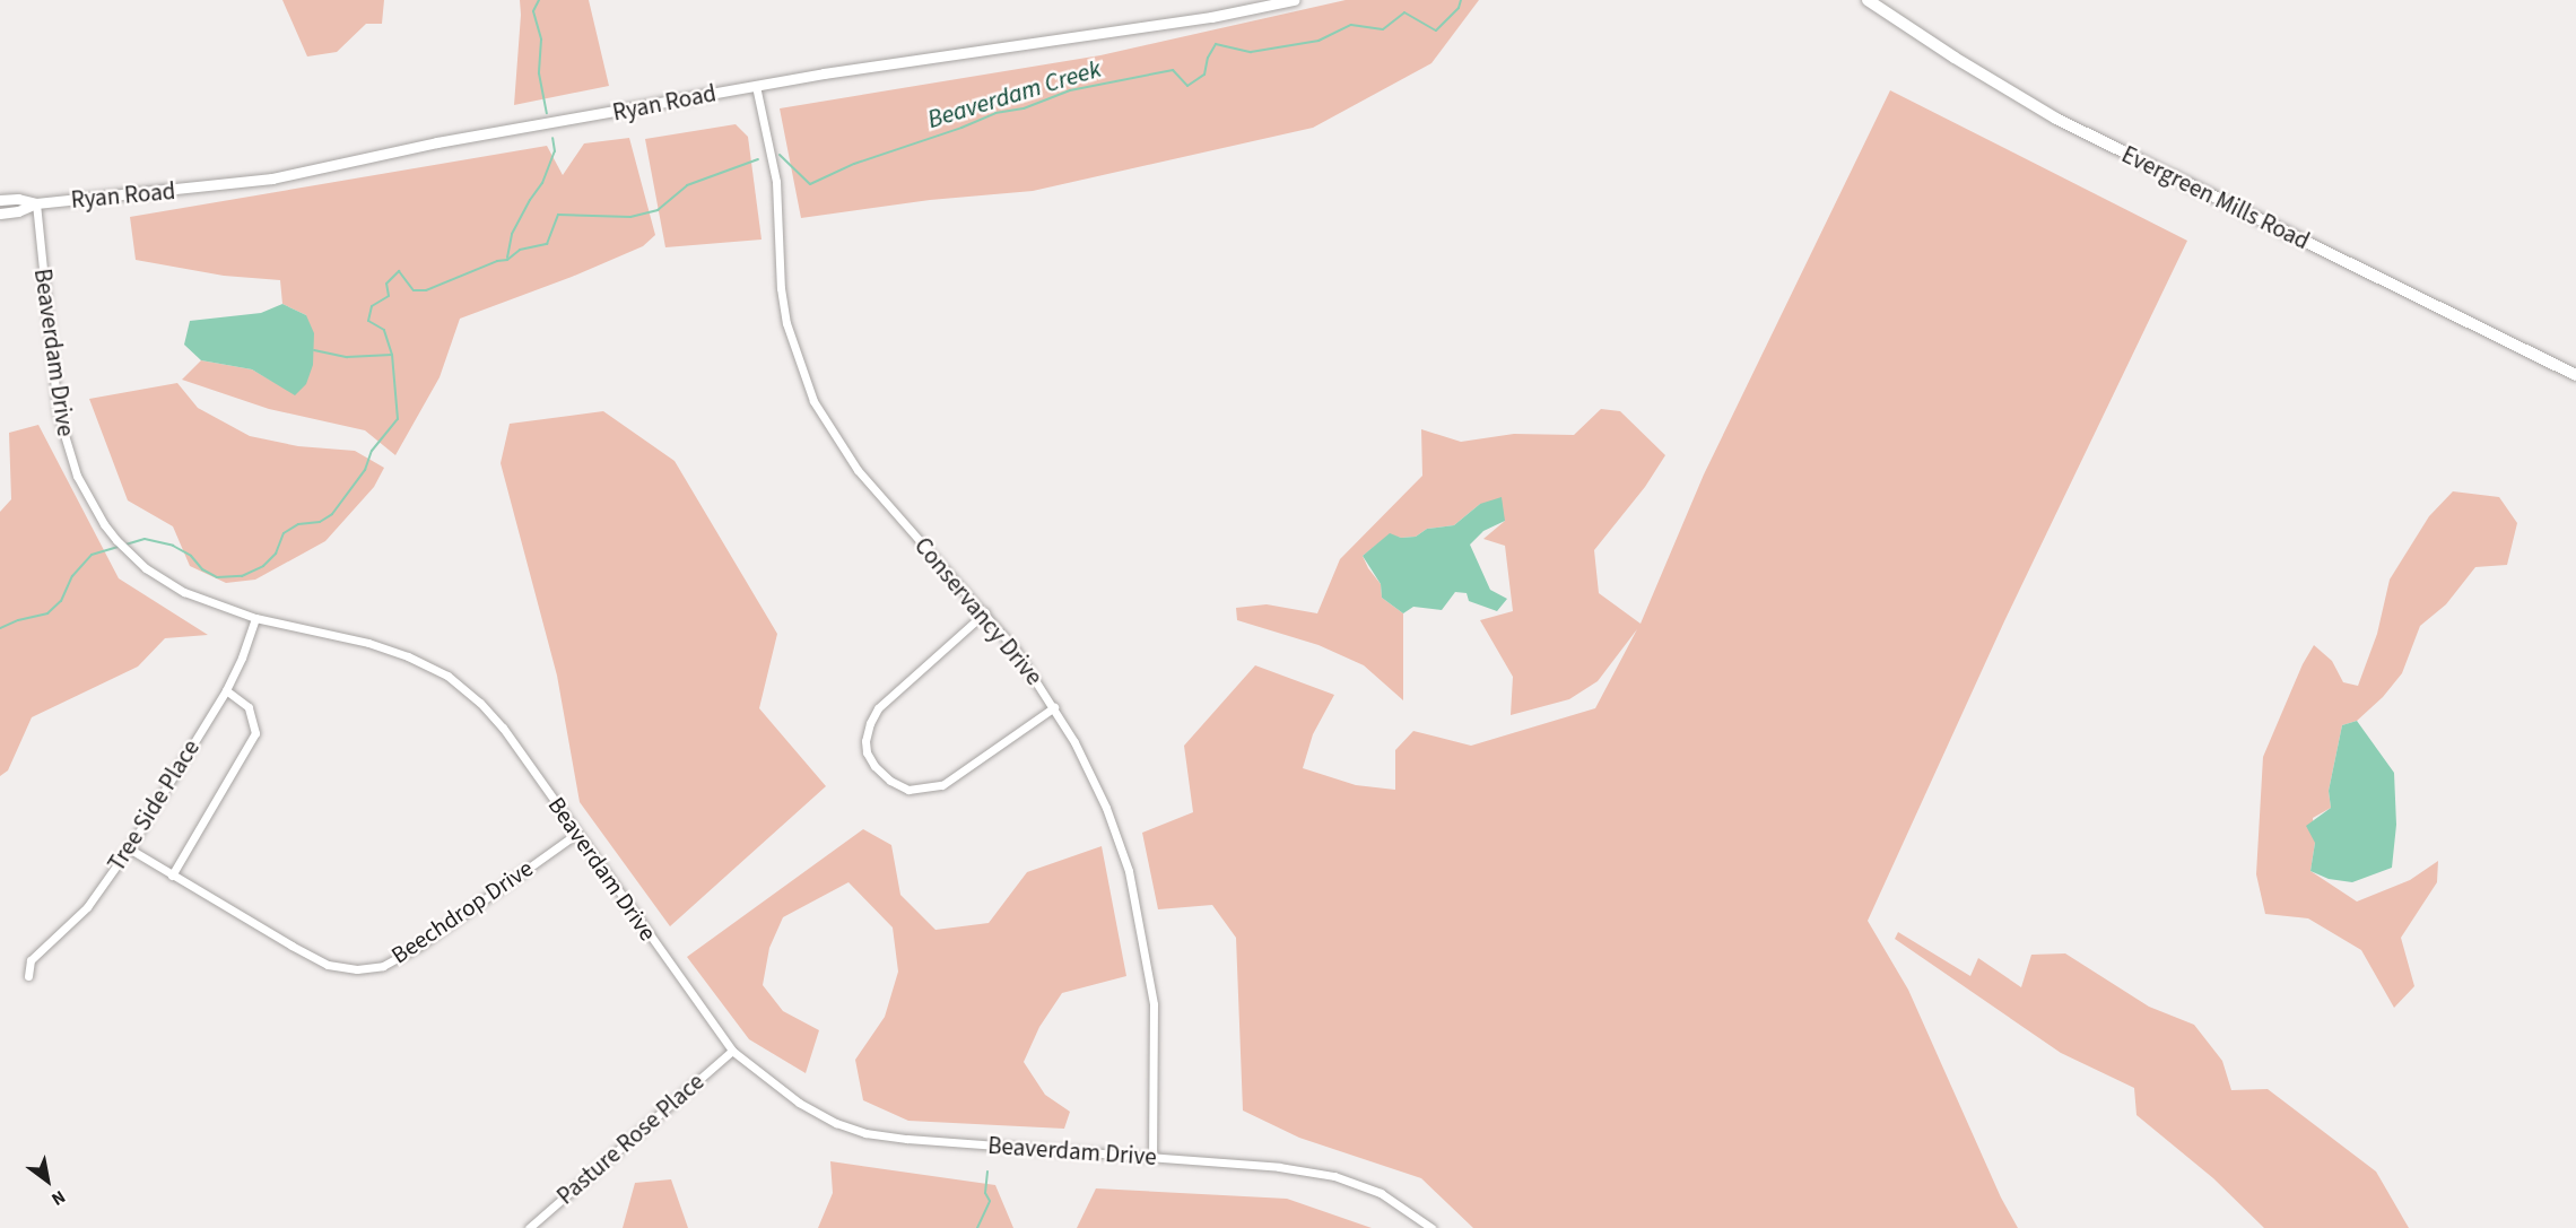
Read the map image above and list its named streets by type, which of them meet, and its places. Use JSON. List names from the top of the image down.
{
  "streets": {
    "main road": ["Ryan Road", "Evergreen Mills Road"],
    "street": [
      "Beaverdam Drive",
      "Conservancy Drive",
      "Tree Side Place",
      "Beechdrop Drive",
      "Pasture Rose Place"
    ]
  },
  "crossings": [
    ["Ryan Road", "Beaverdam Drive"],
    ["Ryan Road", "Conservancy Drive"],
    ["Beaverdam Drive", "Conservancy Drive"],
    ["Beaverdam Drive", "Tree Side Place"],
    ["Beaverdam Drive", "Beechdrop Drive"],
    ["Beaverdam Drive", "Pasture Rose Place"],
    ["Tree Side Place", "Beechdrop Drive"]
  ],
  "water": ["Beaverdam Creek"],
  "north": "bottom right"
}
